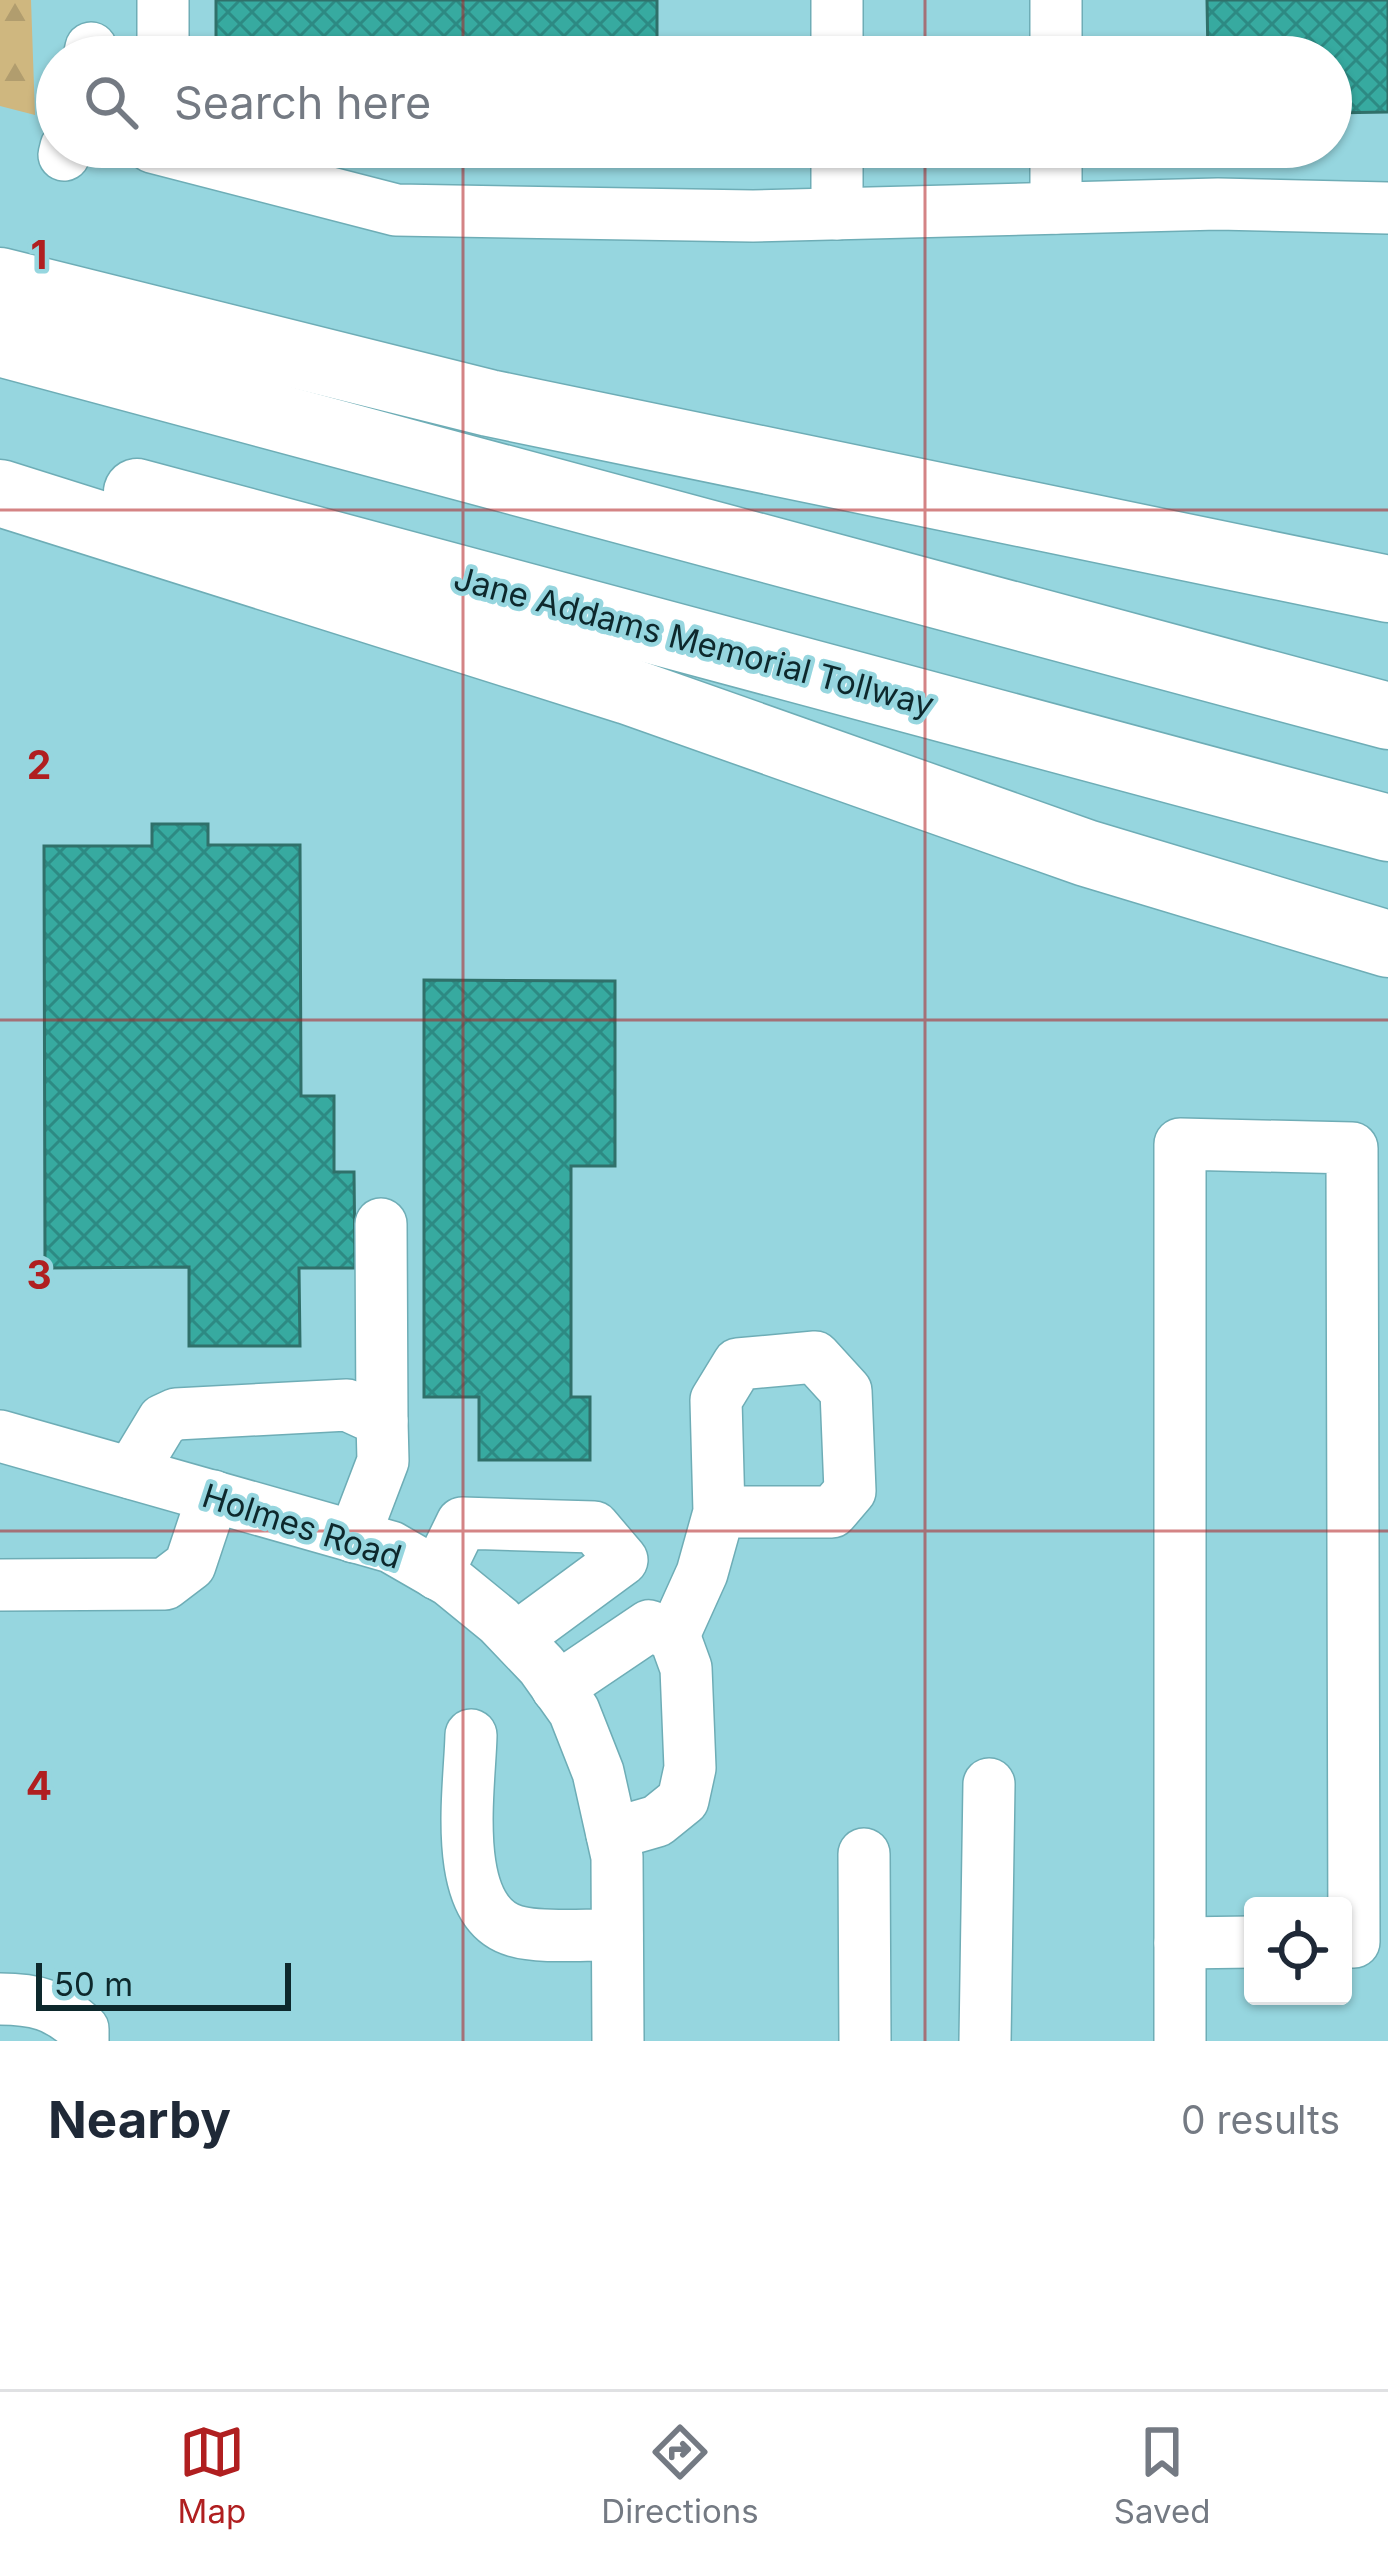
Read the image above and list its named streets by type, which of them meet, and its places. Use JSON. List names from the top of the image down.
{
  "streets": {
    "highway": ["Jane Addams Memorial Tollway"],
    "street": ["Holmes Road"]
  },
  "scale_bar": "50 m",
  "page": {
    "search": "Search here",
    "scale": "50 m",
    "heading": ["Nearby", "0 results"],
    "nav": ["Map", "Directions", "Saved"]
  },
  "grid": {
    "rows": [
      "1",
      "2",
      "3",
      "4"
    ]
  }
}
